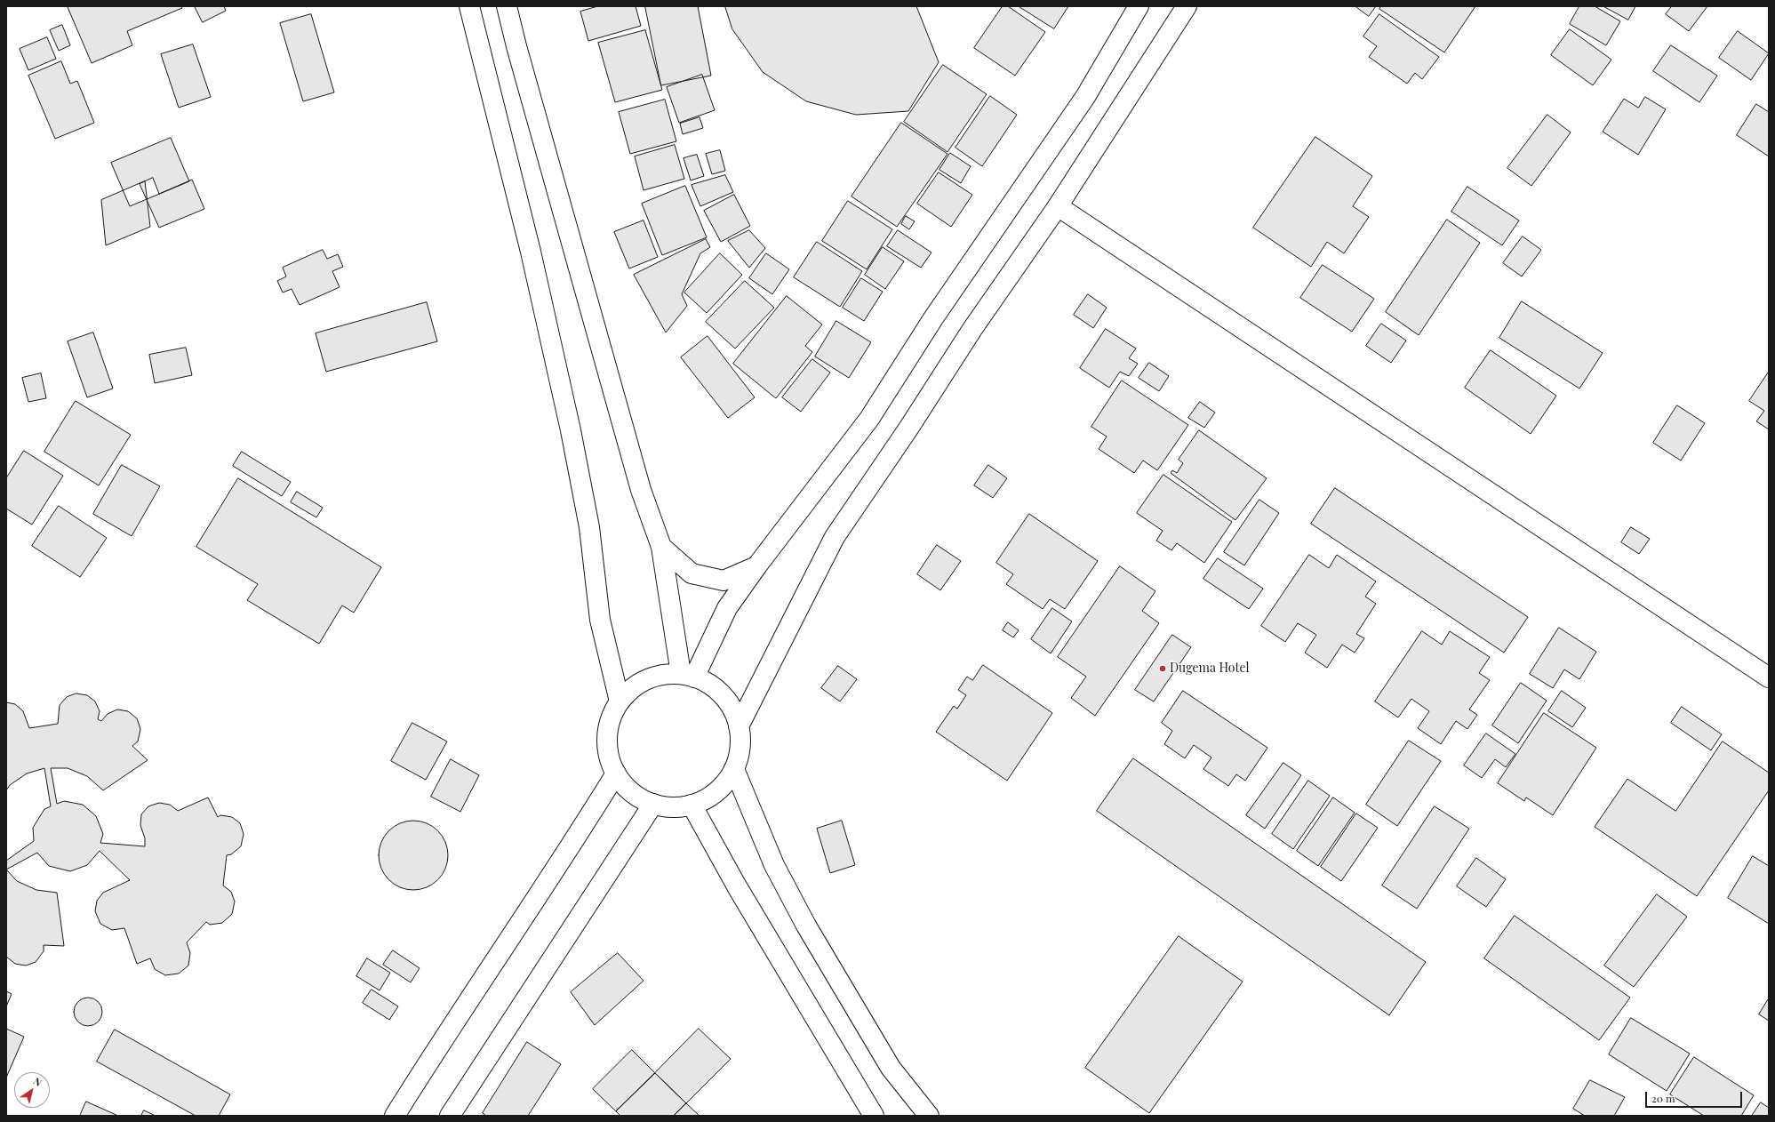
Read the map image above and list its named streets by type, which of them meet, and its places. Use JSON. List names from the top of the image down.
{
  "places": ["Dugema Hotel"],
  "scale_bar": "20 m",
  "north": "top right"
}
